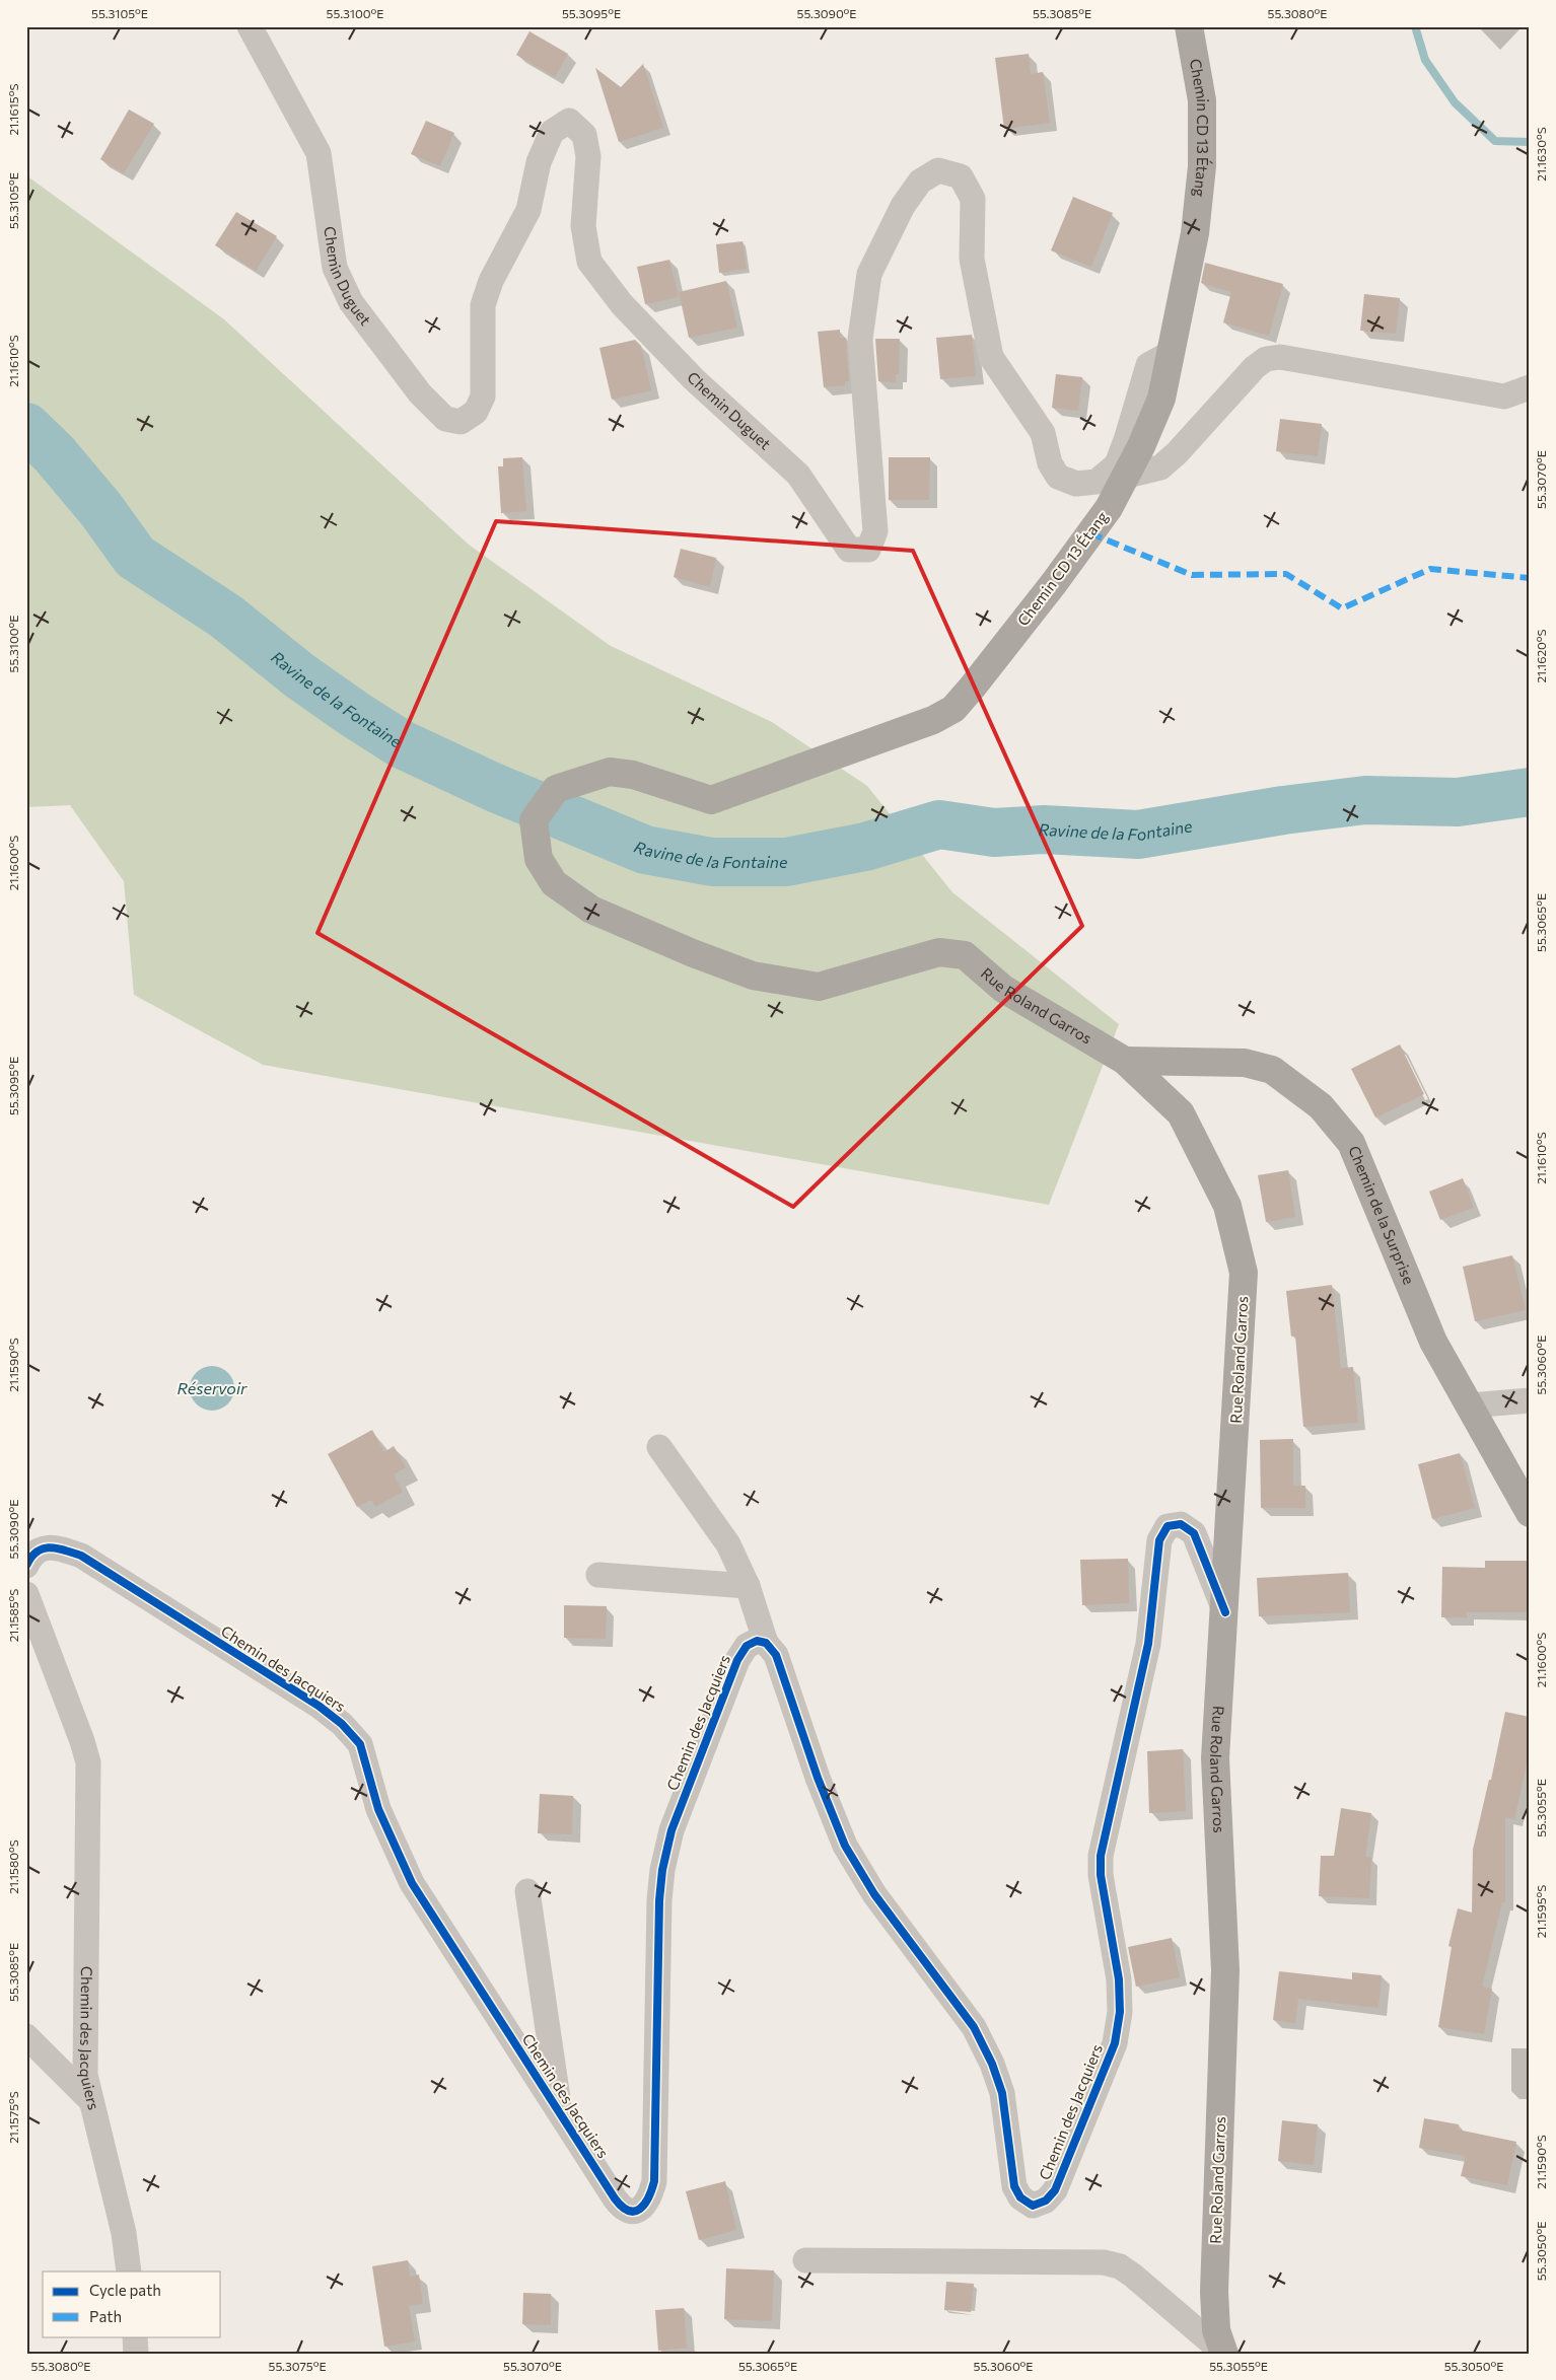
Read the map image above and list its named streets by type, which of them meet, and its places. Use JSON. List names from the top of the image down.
{
  "streets": {
    "main road": ["Chemin CD 13 Étang", "Rue Roland Garros", "Chemin de la Surprise"],
    "street": ["Chemin Duguet", "Chemin des Jacquiers"]
  },
  "crossings": [
    ["Chemin CD 13 Étang", "Chemin Duguet"],
    ["Chemin CD 13 Étang", "Rue Roland Garros"],
    ["Rue Roland Garros", "Chemin de la Surprise"],
    ["Rue Roland Garros", "Chemin des Jacquiers"]
  ],
  "water": ["Ravine de la Fontaine", "Réservoir"],
  "legend": ["Cycle path", "Path"],
  "coordinates": [
    "55.3105°E",
    "55.3100°E",
    "55.3095°E",
    "55.3090°E",
    "55.3085°E",
    "55.3080°E",
    "21.1615°S",
    "21.1630°S",
    "21.1610°S",
    "55.3070°E",
    "21.1620°S",
    "21.1600°S",
    "55.3065°E",
    "21.1590°S",
    "55.3060°E",
    "21.1585°S",
    "55.3055°E",
    "21.1580°S",
    "21.1595°S",
    "21.1575°S",
    "55.3050°E",
    "55.3075°E"
  ]
}
